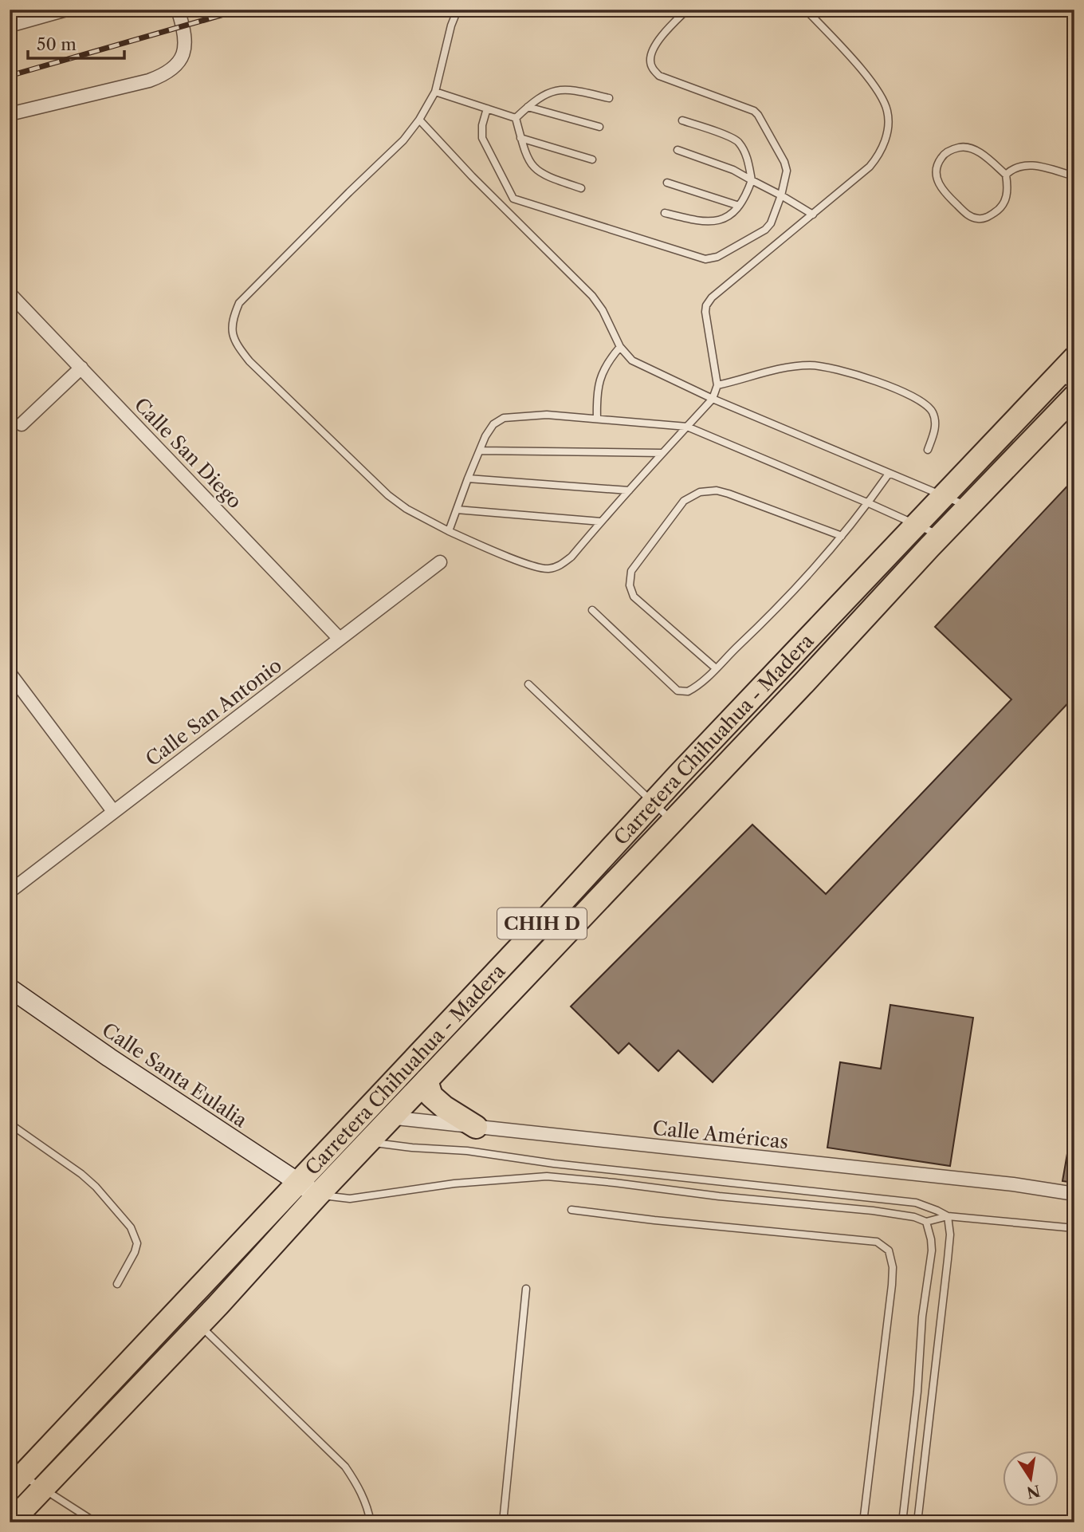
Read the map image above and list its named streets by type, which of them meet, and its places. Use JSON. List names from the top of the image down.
{
  "streets": {
    "highway": ["Carretera Chihuahua - Madera", "CHIH D"],
    "street": [
      "Calle San Diego",
      "Calle San Antonio",
      "Calle Santa Eulalia",
      "Calle Américas"
    ]
  },
  "crossings": [
    ["Calle San Diego", "Calle San Antonio"],
    ["Carretera Chihuahua - Madera", "Calle Santa Eulalia"],
    ["Carretera Chihuahua - Madera", "Calle Américas"]
  ],
  "scale_bar": "50 m",
  "north": "bottom"
}
